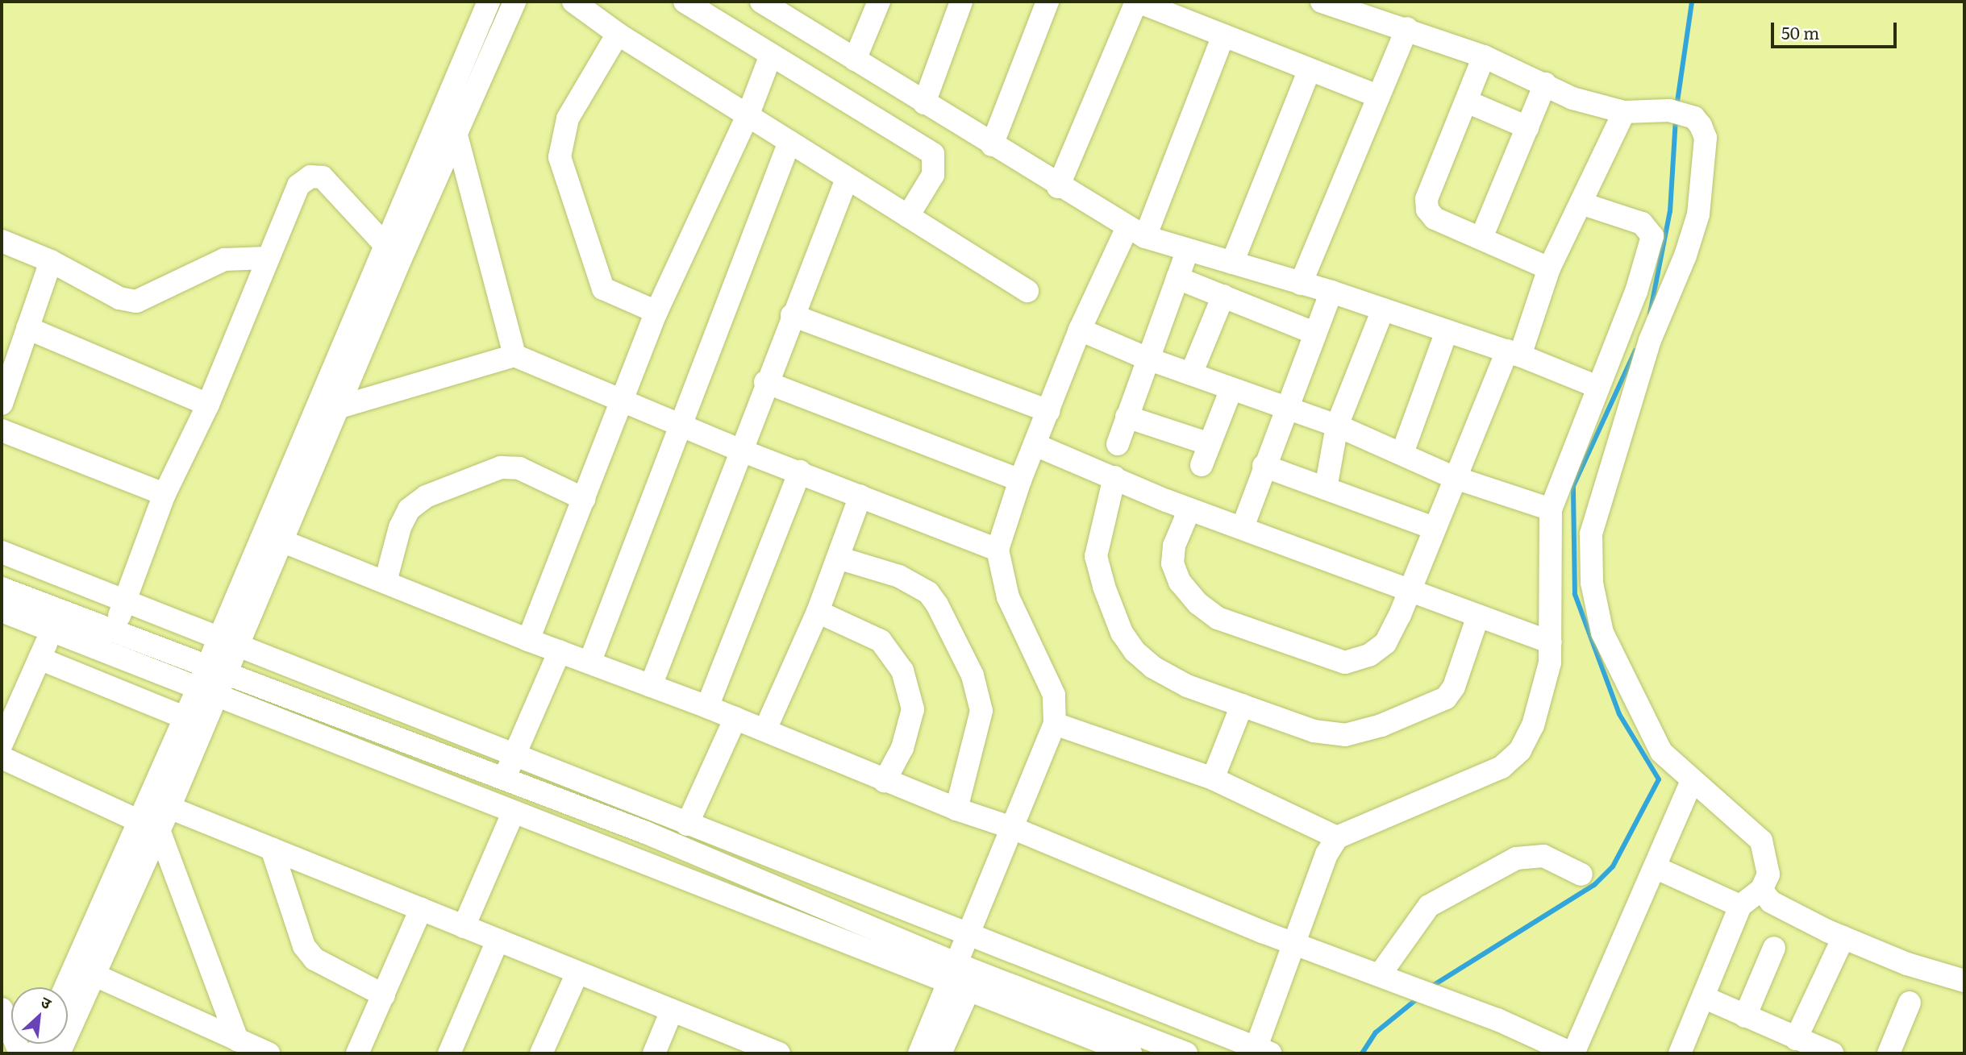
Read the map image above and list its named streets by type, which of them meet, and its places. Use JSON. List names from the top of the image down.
{
  "scale_bar": "50 m",
  "north": "top right"
}
